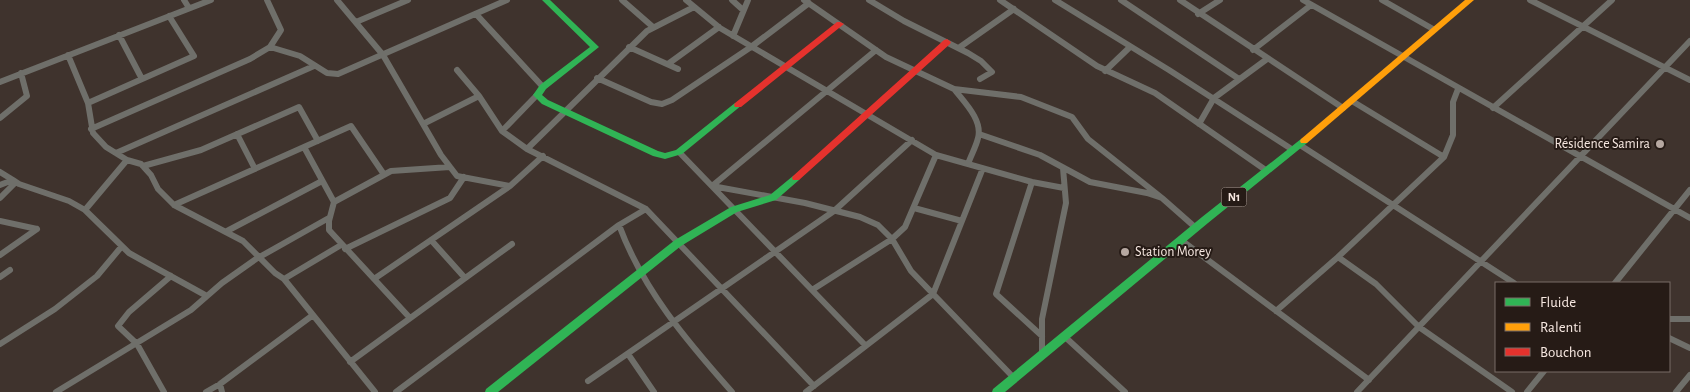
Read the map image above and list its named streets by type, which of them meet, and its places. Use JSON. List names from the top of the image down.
{
  "streets": {
    "street": ["N1"]
  },
  "places": ["Résidence Samira", "Station Morey"],
  "legend": ["Fluide", "Ralenti", "Bouchon"]
}
